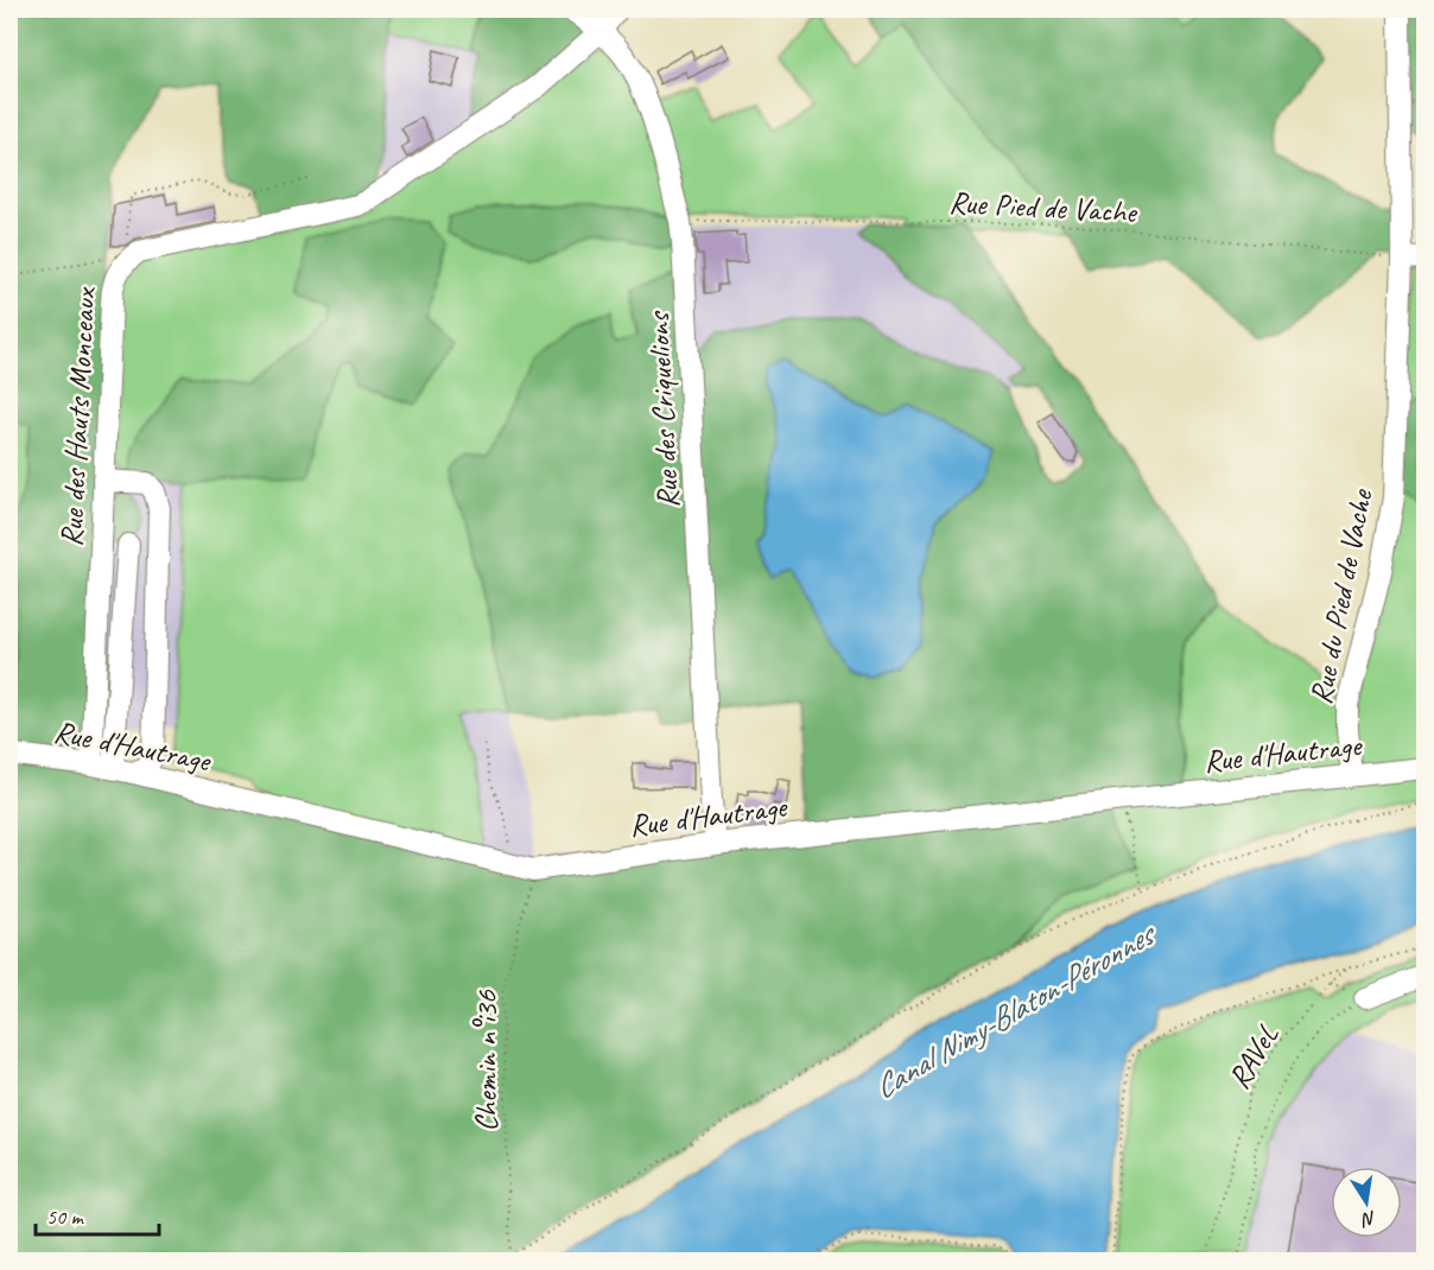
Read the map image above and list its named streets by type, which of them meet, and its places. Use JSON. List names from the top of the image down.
{
  "streets": {
    "street": [
      "Rue des Criquelions",
      "Rue des Hauts Monceaux",
      "Rue du Pied de Vache",
      "Rue d'Hautrage"
    ],
    "path": ["Rue Pied de Vache", "RAVeL", "Chemin n°i36"]
  },
  "crossings": [
    ["Rue Pied de Vache", "Rue des Criquelions"],
    ["Rue Pied de Vache", "Rue du Pied de Vache"],
    ["Rue des Criquelions", "Rue des Hauts Monceaux"],
    ["Rue des Criquelions", "Rue d'Hautrage"],
    ["Rue des Hauts Monceaux", "Rue d'Hautrage"],
    ["Rue du Pied de Vache", "Rue d'Hautrage"],
    ["Rue d'Hautrage", "Chemin n°i36"]
  ],
  "water": ["Canal Nimy-Blaton-Péronnes"],
  "scale_bar": "50 m",
  "north": "bottom"
}
